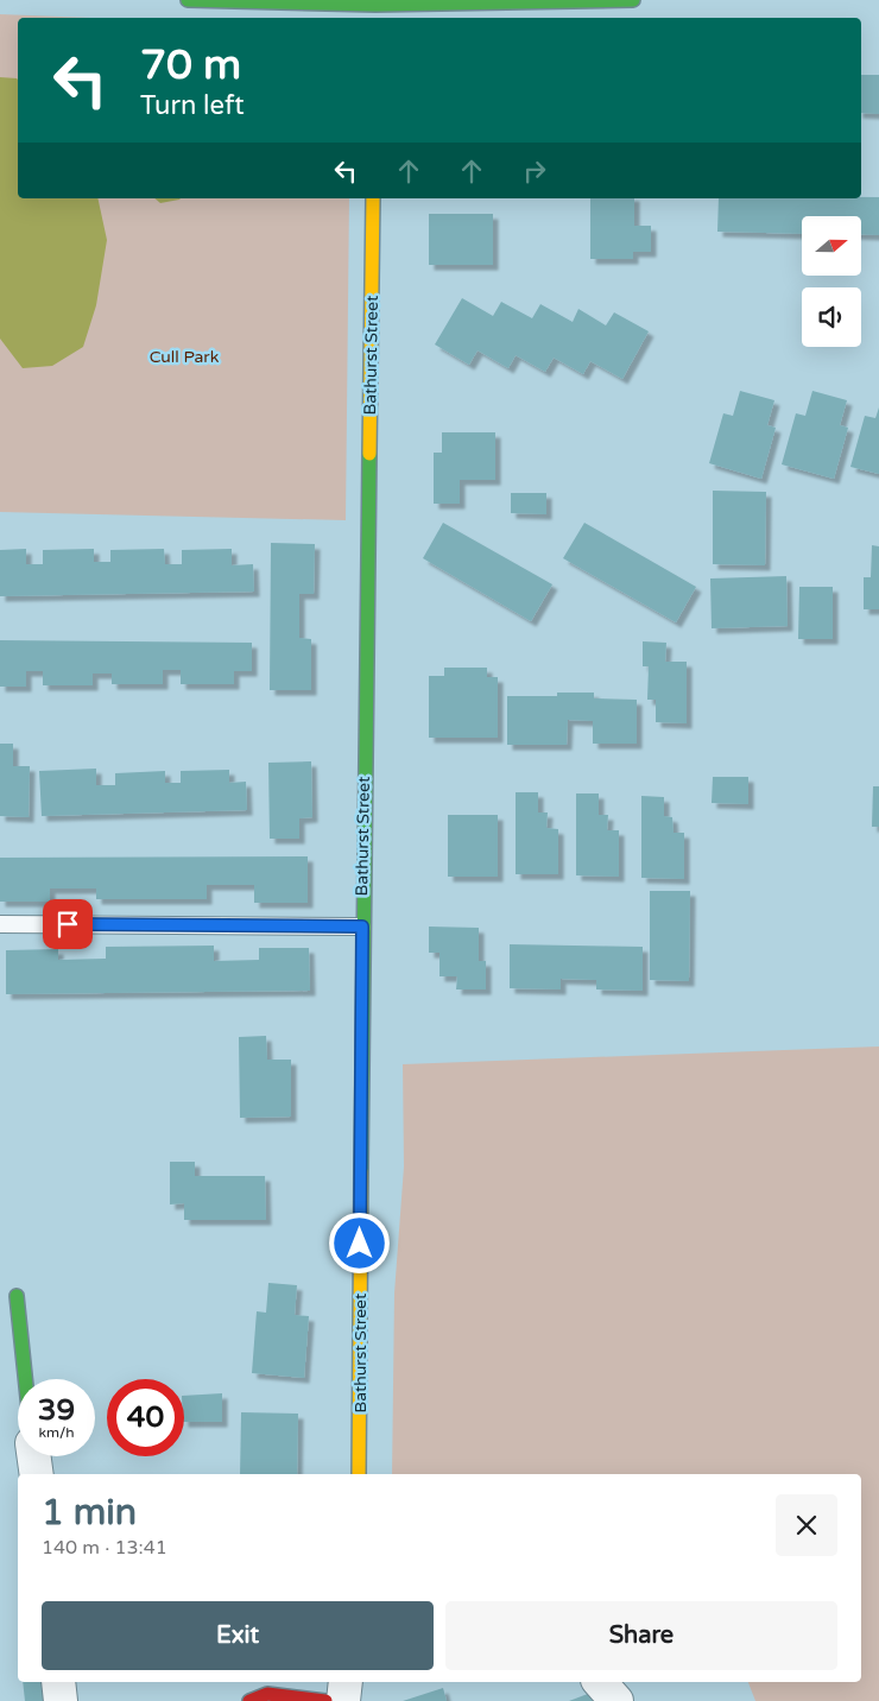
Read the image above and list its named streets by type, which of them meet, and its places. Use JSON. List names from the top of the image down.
{
  "streets": {
    "street": ["Bathurst Street"]
  },
  "parks": ["Cull Park"],
  "north": "right",
  "page": {
    "turn": ["70 m", "Turn left"],
    "speed": "39 km/h",
    "limit": "40",
    "heading": ["1 min", "140 m · 13:41"],
    "buttons": ["Exit", "Share"]
  }
}
